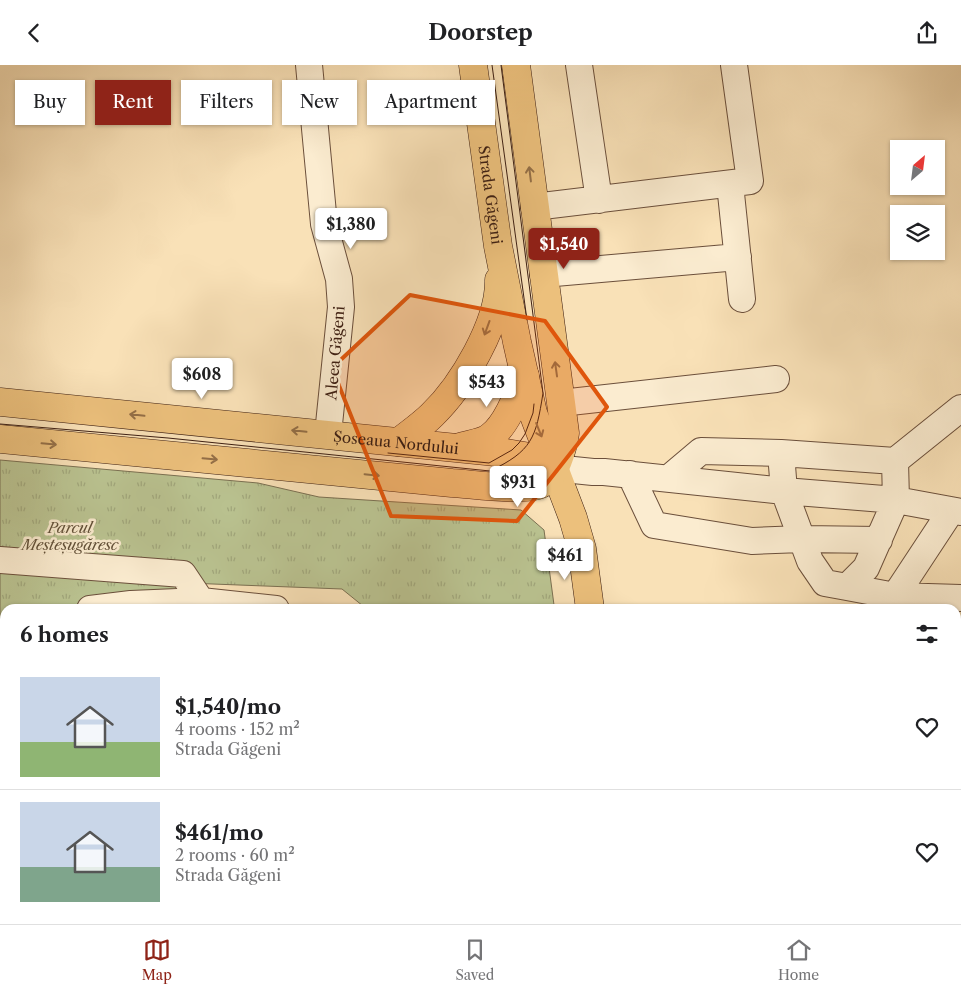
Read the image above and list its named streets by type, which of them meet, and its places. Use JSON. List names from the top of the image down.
{
  "streets": {
    "main road": ["Strada Găgeni", "Șoseaua Nordului"],
    "street": ["Aleea Găgeni"]
  },
  "crossings": [
    ["Strada Găgeni", "Șoseaua Nordului"],
    ["Aleea Găgeni", "Șoseaua Nordului"]
  ],
  "parks": ["Parcul Meșteșugăresc"],
  "north": "top right",
  "page": {
    "header": "Doorstep",
    "chip": [
      "Buy",
      "Rent",
      "Filters",
      "New",
      "Apartment"
    ],
    "price": [
      "$1,380",
      "$1,540",
      "$608",
      "$543",
      "$931",
      "$461"
    ],
    "heading": "6 homes",
    "list": [
      {
        "name": "$1,540/mo",
        "note": "4 rooms · 152 m² · Strada Găgeni"
      },
      {
        "name": "$461/mo",
        "note": "2 rooms · 60 m² · Strada Găgeni"
      }
    ],
    "tabs": ["Map", "Saved", "Home"]
  }
}
